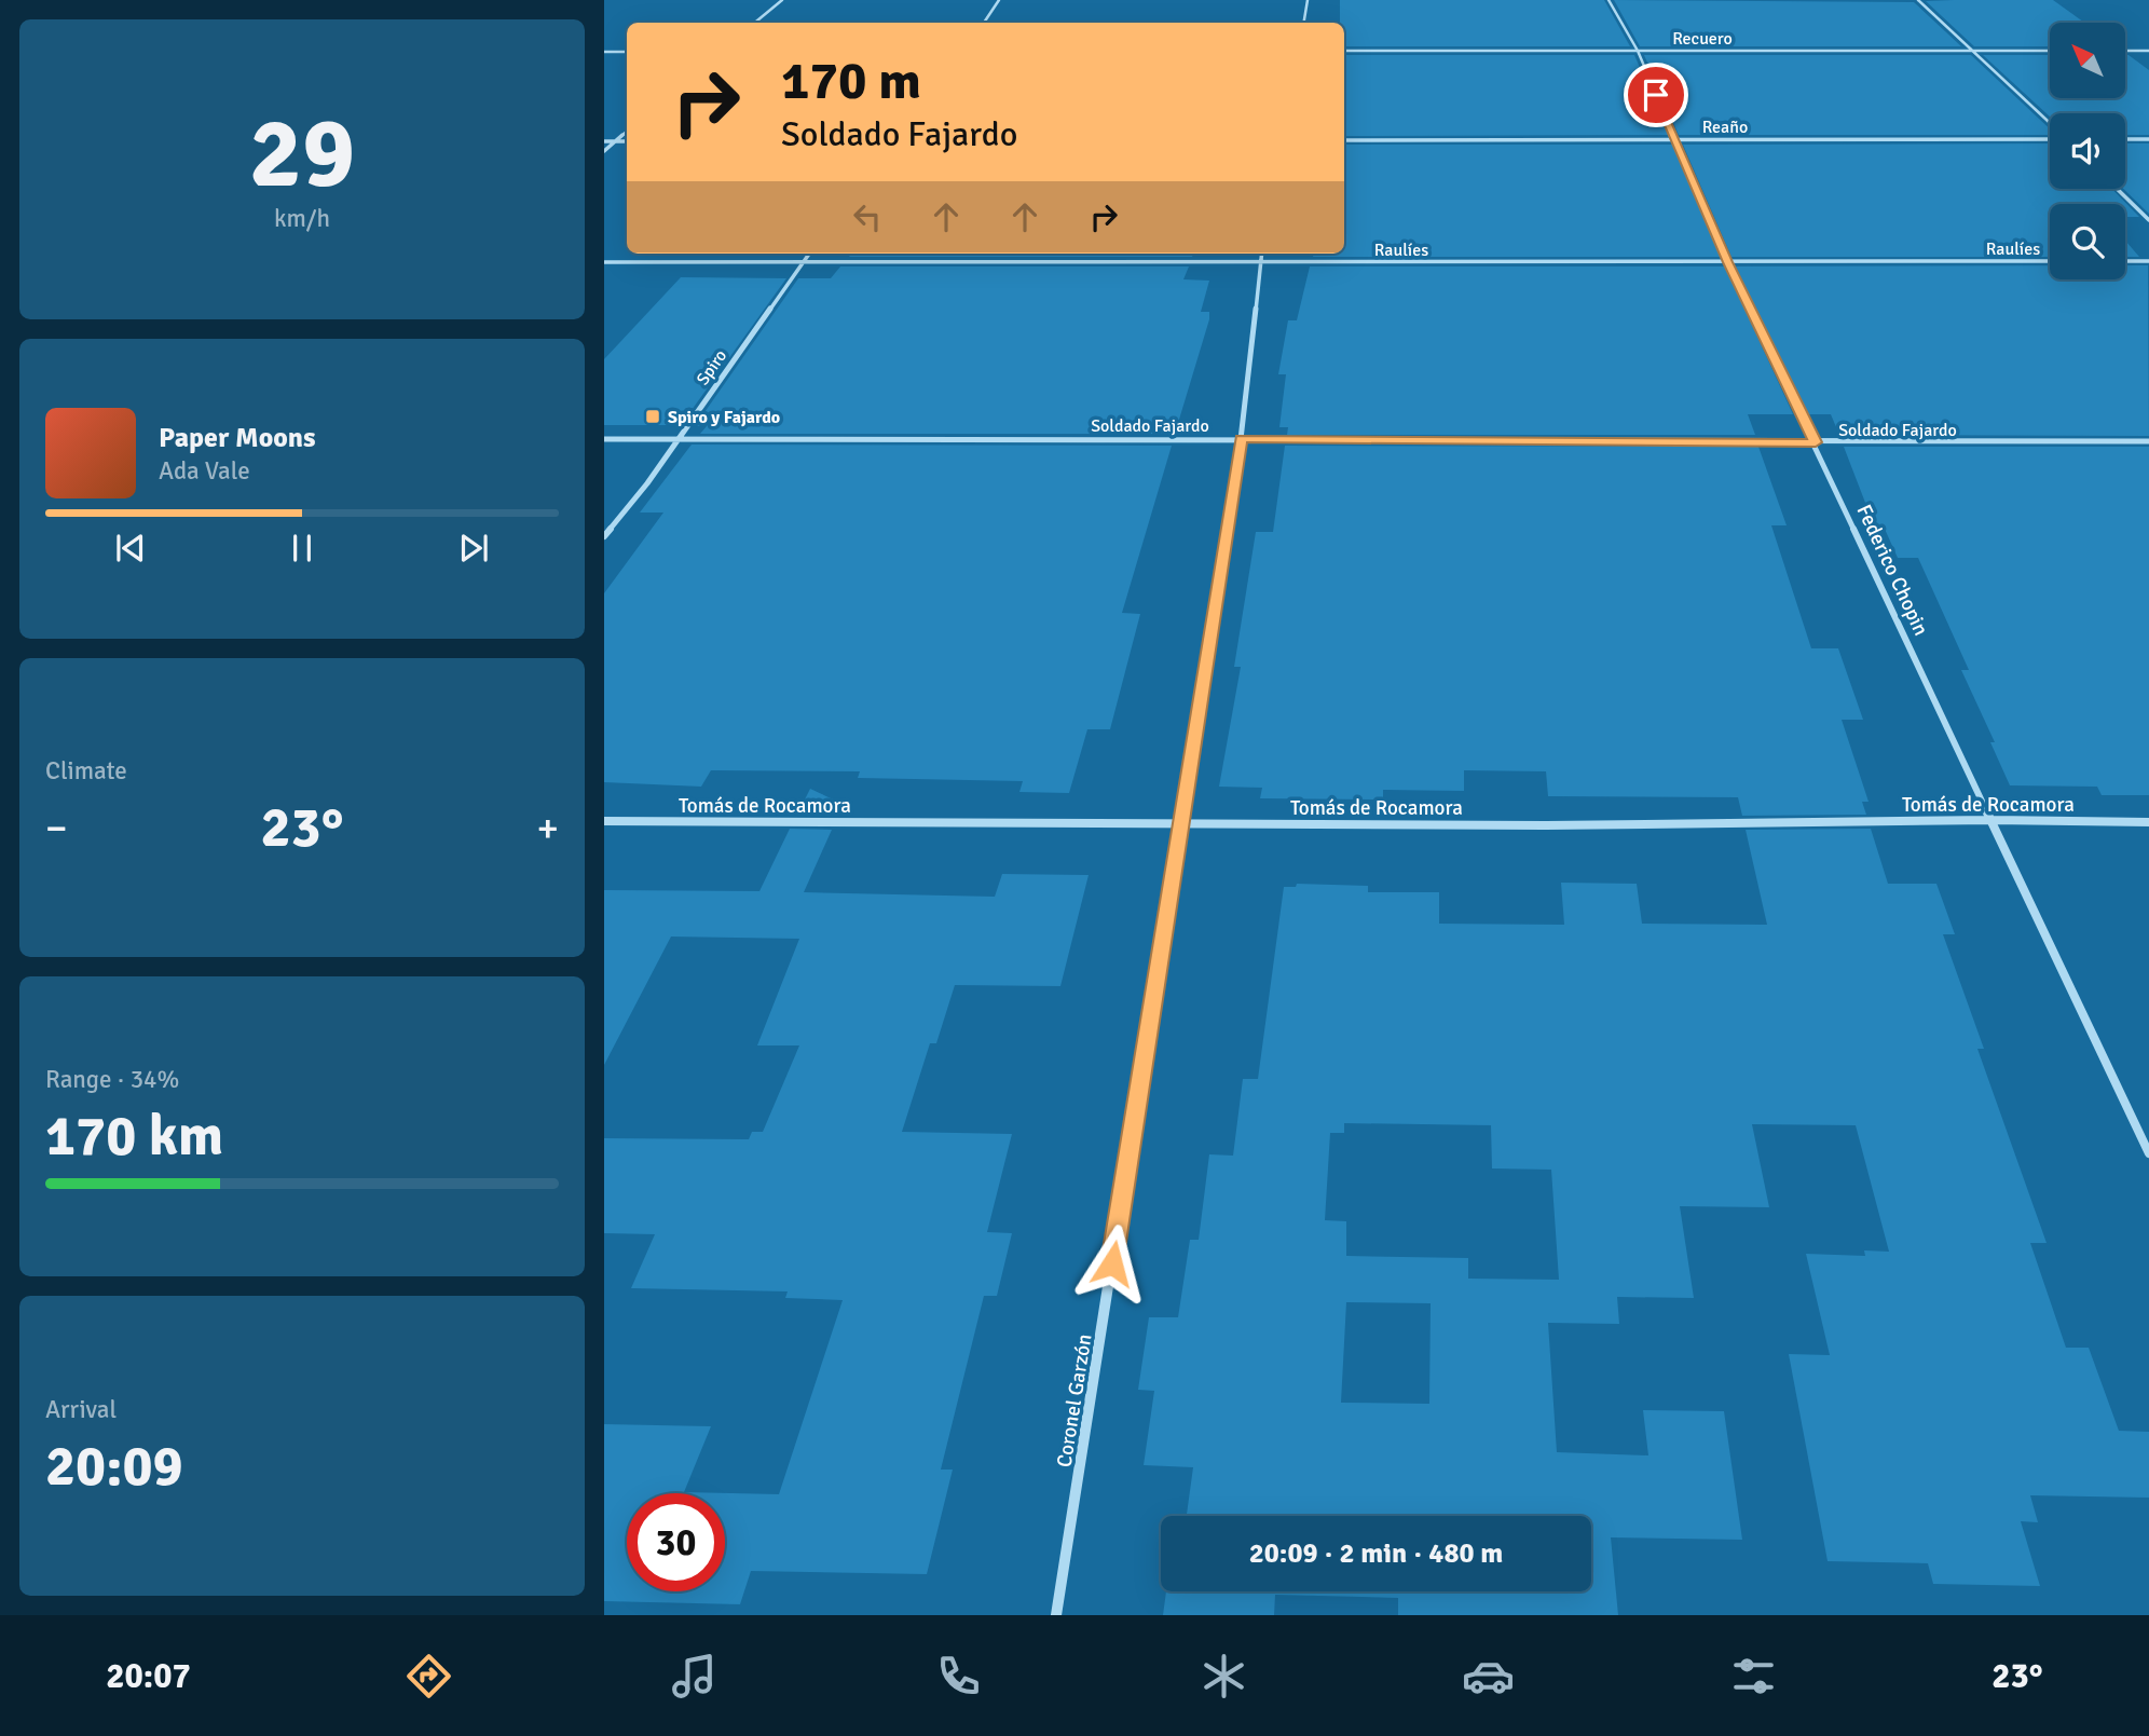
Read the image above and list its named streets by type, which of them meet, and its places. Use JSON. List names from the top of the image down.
{
  "streets": {
    "street": [
      "Recuero",
      "Reaño",
      "Raulíes",
      "Spiro",
      "Soldado Fajardo",
      "Federico Chopin",
      "Tomás de Rocamora",
      "Coronel Garzón"
    ]
  },
  "crossings": [
    ["Recuero", "Federico Chopin"],
    ["Reaño", "Federico Chopin"],
    ["Raulíes", "Spiro"],
    ["Raulíes", "Federico Chopin"],
    ["Raulíes", "Coronel Garzón"],
    ["Spiro", "Soldado Fajardo"],
    ["Soldado Fajardo", "Federico Chopin"],
    ["Soldado Fajardo", "Coronel Garzón"],
    ["Federico Chopin", "Tomás de Rocamora"],
    ["Tomás de Rocamora", "Coronel Garzón"]
  ],
  "places": {
    "transit": ["Spiro y Fajardo"]
  },
  "north": "top left",
  "page": {
    "tile": [
      ["29", "km/h"],
      "Climate",
      ["Range · 34%", "170 km"],
      ["Arrival", "20:09"]
    ],
    "turn": ["170 m", "Soldado Fajardo"],
    "song": ["Paper Moons", "Ada Vale"],
    "heat": ["−", "23°", "+"],
    "limit": "30",
    "trip": "20:09 · 2 min · 480 m",
    "tabs": ["20:07", "23°"]
  }
}
